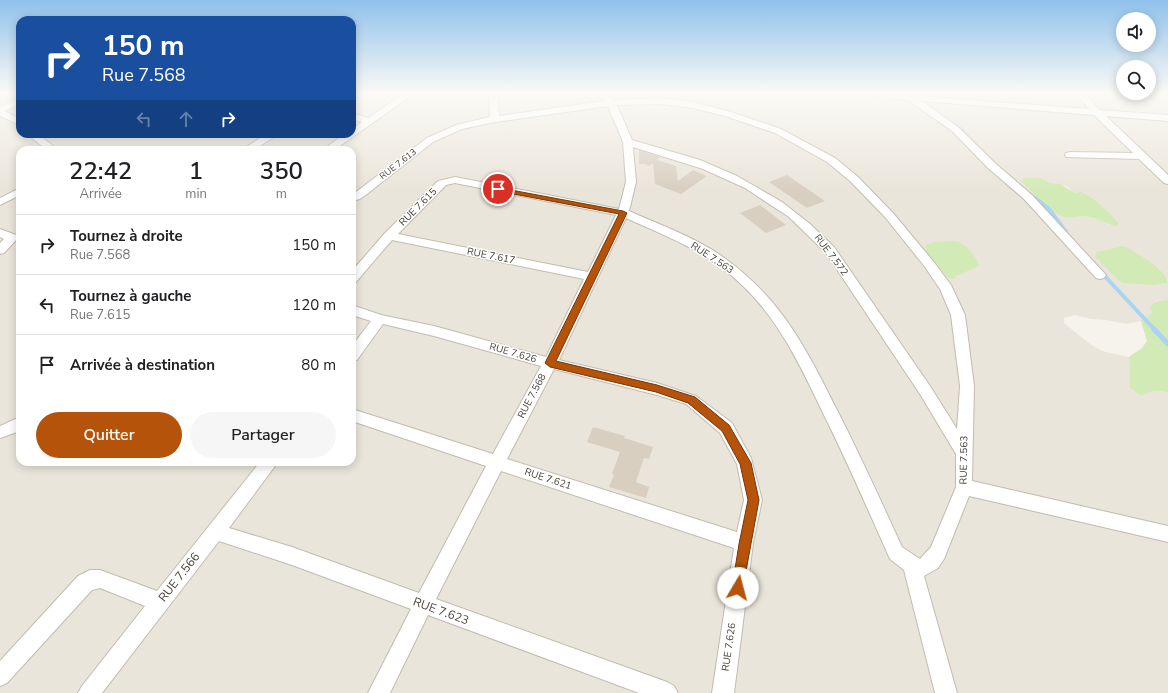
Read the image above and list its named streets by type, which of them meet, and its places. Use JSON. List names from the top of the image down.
{
  "streets": {
    "street": [
      "RUE 7.613",
      "RUE 7.615",
      "RUE 7.572",
      "RUE 7.617",
      "RUE 7.563",
      "RUE 7.626",
      "RUE 7.568",
      "RUE 7.621",
      "RUE 7.566",
      "RUE 7.623"
    ]
  },
  "crossings": [
    ["RUE 7.615", "RUE 7.617"],
    ["RUE 7.615", "RUE 7.563"],
    ["RUE 7.615", "RUE 7.568"],
    ["RUE 7.572", "RUE 7.563"],
    ["RUE 7.572", "RUE 7.568"],
    ["RUE 7.617", "RUE 7.568"],
    ["RUE 7.563", "RUE 7.568"],
    ["RUE 7.626", "RUE 7.568"],
    ["RUE 7.626", "RUE 7.621"],
    ["RUE 7.568", "RUE 7.621"],
    ["RUE 7.568", "RUE 7.623"],
    ["RUE 7.566", "RUE 7.623"]
  ],
  "page": {
    "turn": ["150 m", "Rue 7.568"],
    "eta": [
      "22:42",
      "Arrivée",
      "1",
      "min",
      "350",
      "m"
    ],
    "list": [
      {
        "name": "Tournez à droite",
        "note": "Rue 7.568",
        "value": "150 m"
      },
      {
        "name": "Tournez à gauche",
        "note": "Rue 7.615",
        "value": "120 m"
      },
      {
        "name": "Arrivée à destination",
        "value": "80 m"
      }
    ],
    "buttons": ["Quitter", "Partager"]
  }
}
